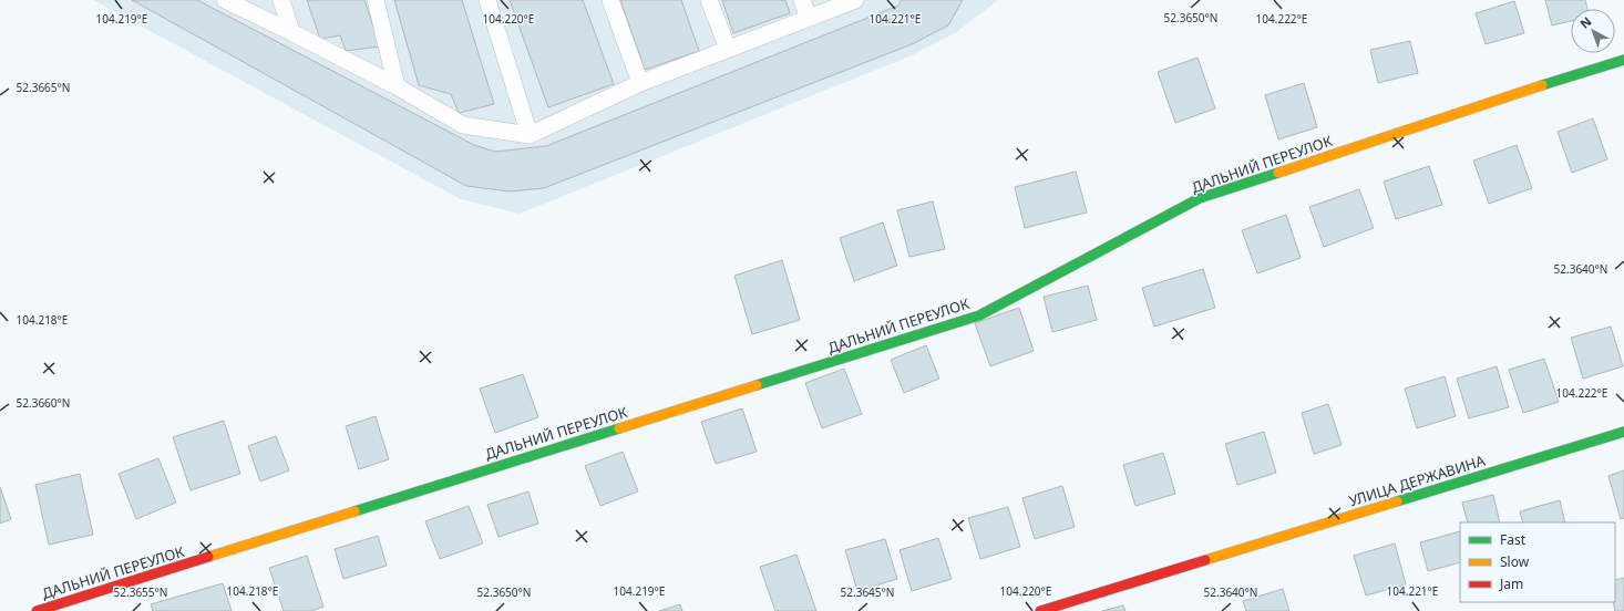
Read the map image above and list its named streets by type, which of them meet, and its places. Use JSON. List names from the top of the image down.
{
  "streets": {
    "street": ["ДАЛЬНИЙ ПЕРЕУЛОК", "УЛИЦА ДЕРЖАВИНА"]
  },
  "legend": ["Fast", "Slow", "Jam"],
  "north": "top left",
  "coordinates": [
    "52.3650°N",
    "104.219°E",
    "104.220°E",
    "104.221°E",
    "104.222°E",
    "52.3665°N",
    "52.3640°N",
    "104.218°E",
    "52.3660°N",
    "52.3655°N",
    "52.3645°N"
  ]
}
